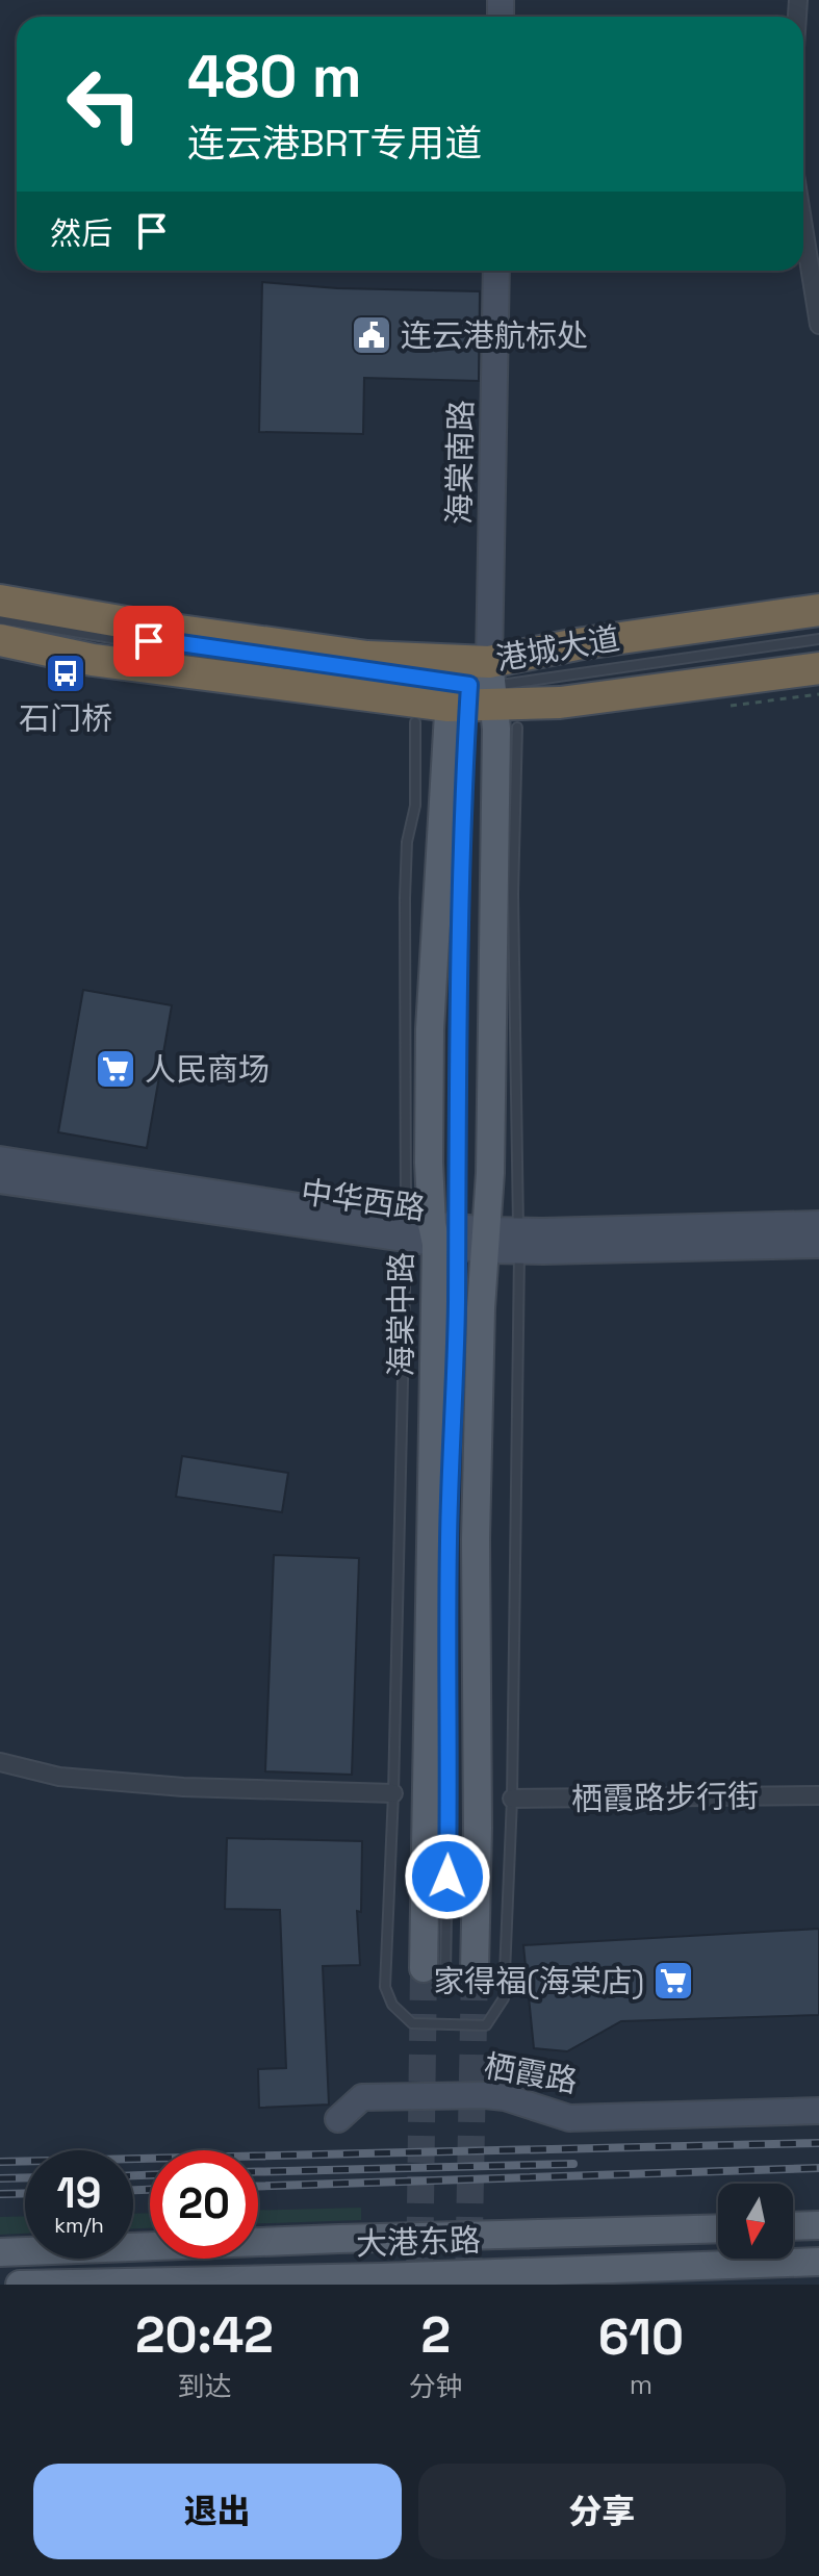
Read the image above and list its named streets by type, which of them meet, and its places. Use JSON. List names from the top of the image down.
{
  "streets": {
    "highway": ["港城大道"],
    "main road": [
      "海棠南路",
      "中华西路",
      "海棠中路",
      "栖霞路",
      "大港东路"
    ],
    "street": ["栖霞路步行街"]
  },
  "crossings": [
    ["海棠南路", "港城大道"],
    ["海棠南路", "海棠中路"],
    ["港城大道", "海棠中路"],
    ["中华西路", "海棠中路"]
  ],
  "places": {
    "public building": ["连云港航标处"],
    "bus stop": ["石门桥"],
    "supermarket": ["人民商场", "家得福(海棠店)"]
  },
  "north": "bottom",
  "page": {
    "turn": ["480 m", "连云港BRT专用道"],
    "then": "然后",
    "speed": "19 km/h",
    "limit": "20",
    "eta": [
      "20:42",
      "到达",
      "2",
      "分钟",
      "610",
      "m"
    ],
    "buttons": ["退出", "分享"]
  }
}
